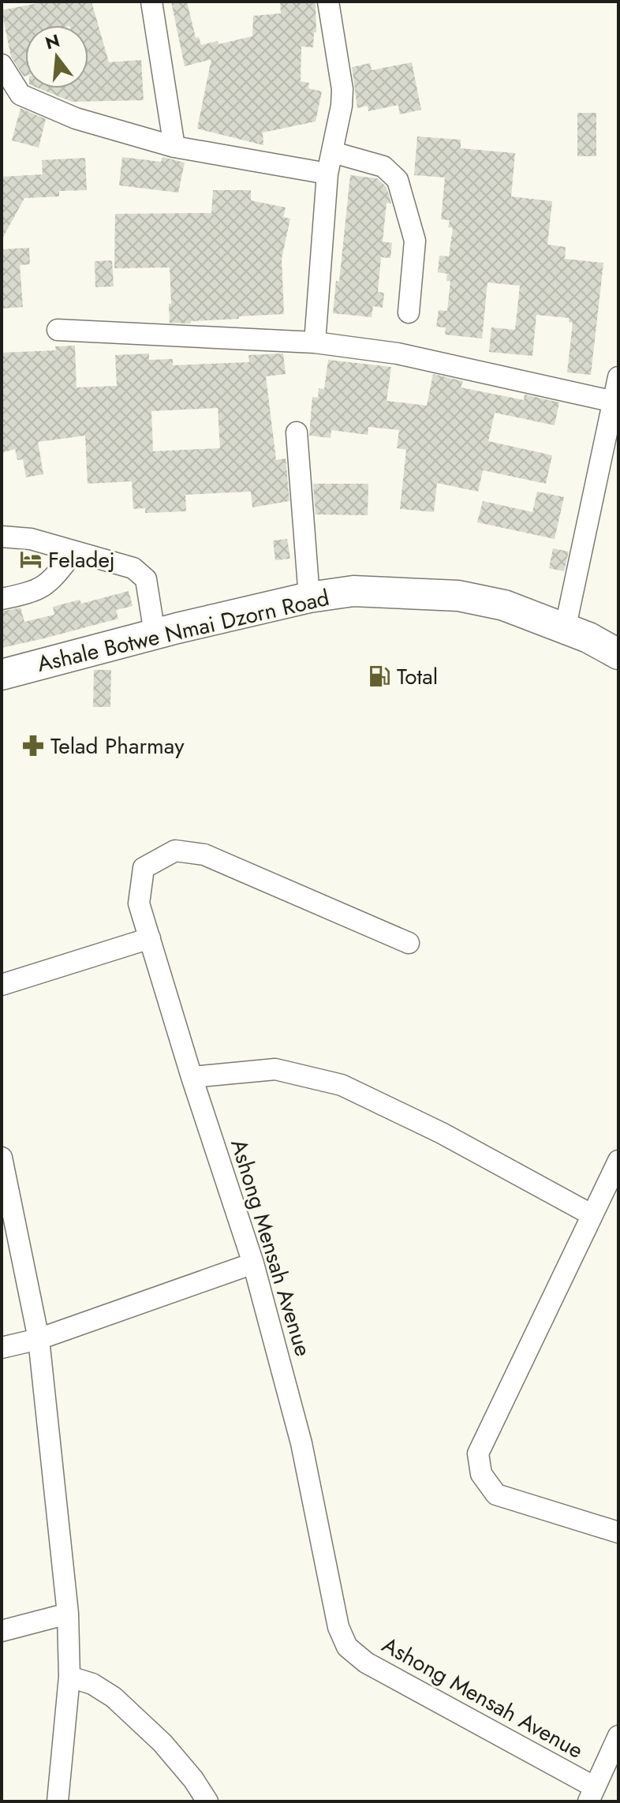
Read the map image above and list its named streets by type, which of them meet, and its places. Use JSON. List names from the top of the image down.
{
  "streets": {
    "main road": ["Ashale Botwe Nmai Dzorn Road"],
    "street": ["Ashong Mensah Avenue"]
  },
  "places": {
    "hotel": ["Feladej"],
    "fuel station": ["Total"],
    "pharmacy": ["Telad Pharmay"]
  },
  "north": "top"
}
